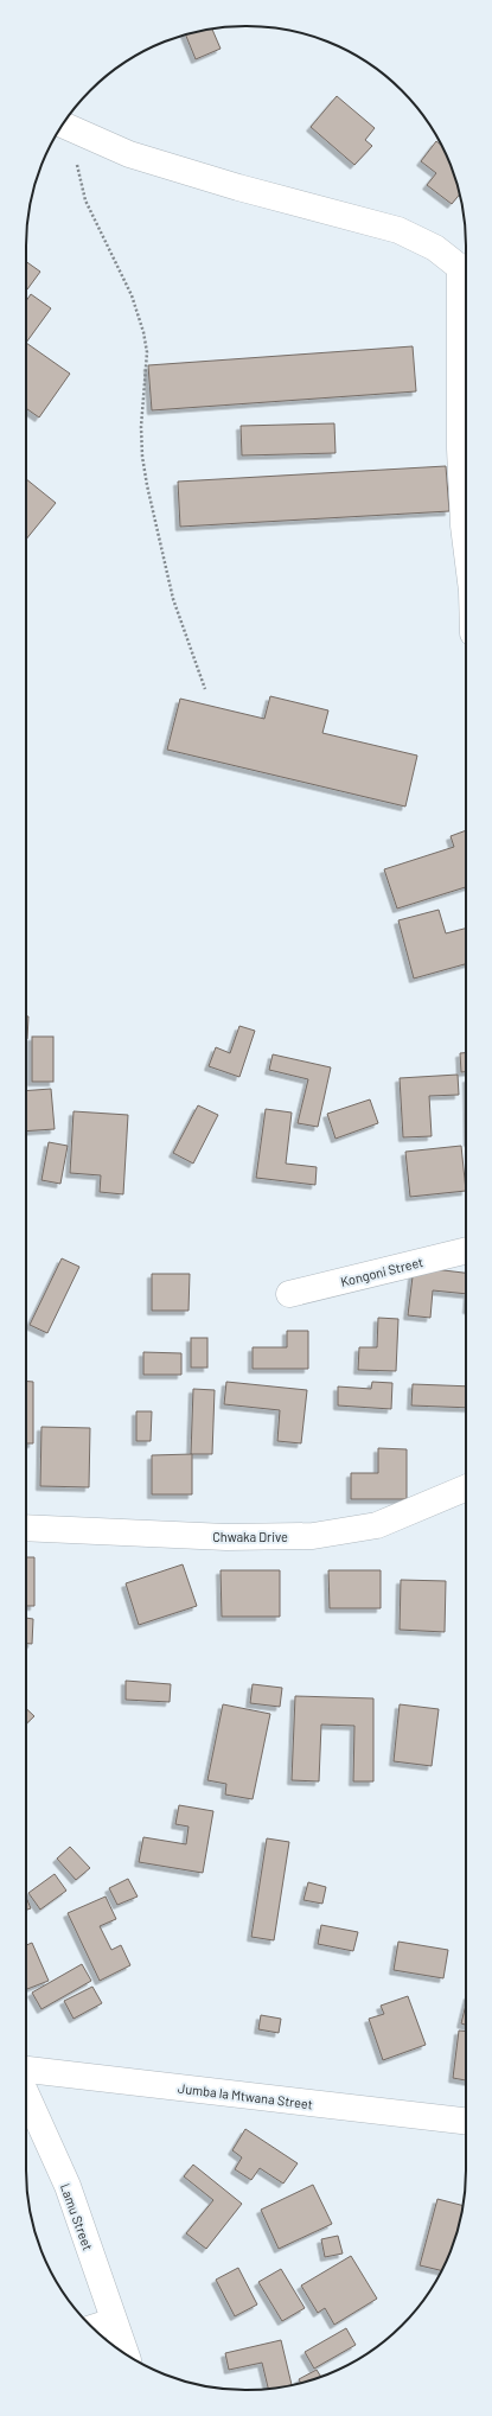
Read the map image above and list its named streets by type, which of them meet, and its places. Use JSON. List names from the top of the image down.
{
  "streets": {
    "street": [
      "Kongoni Street",
      "Chwaka Drive",
      "Jumba la Mtwana Street",
      "Lamu Street"
    ]
  }
}
